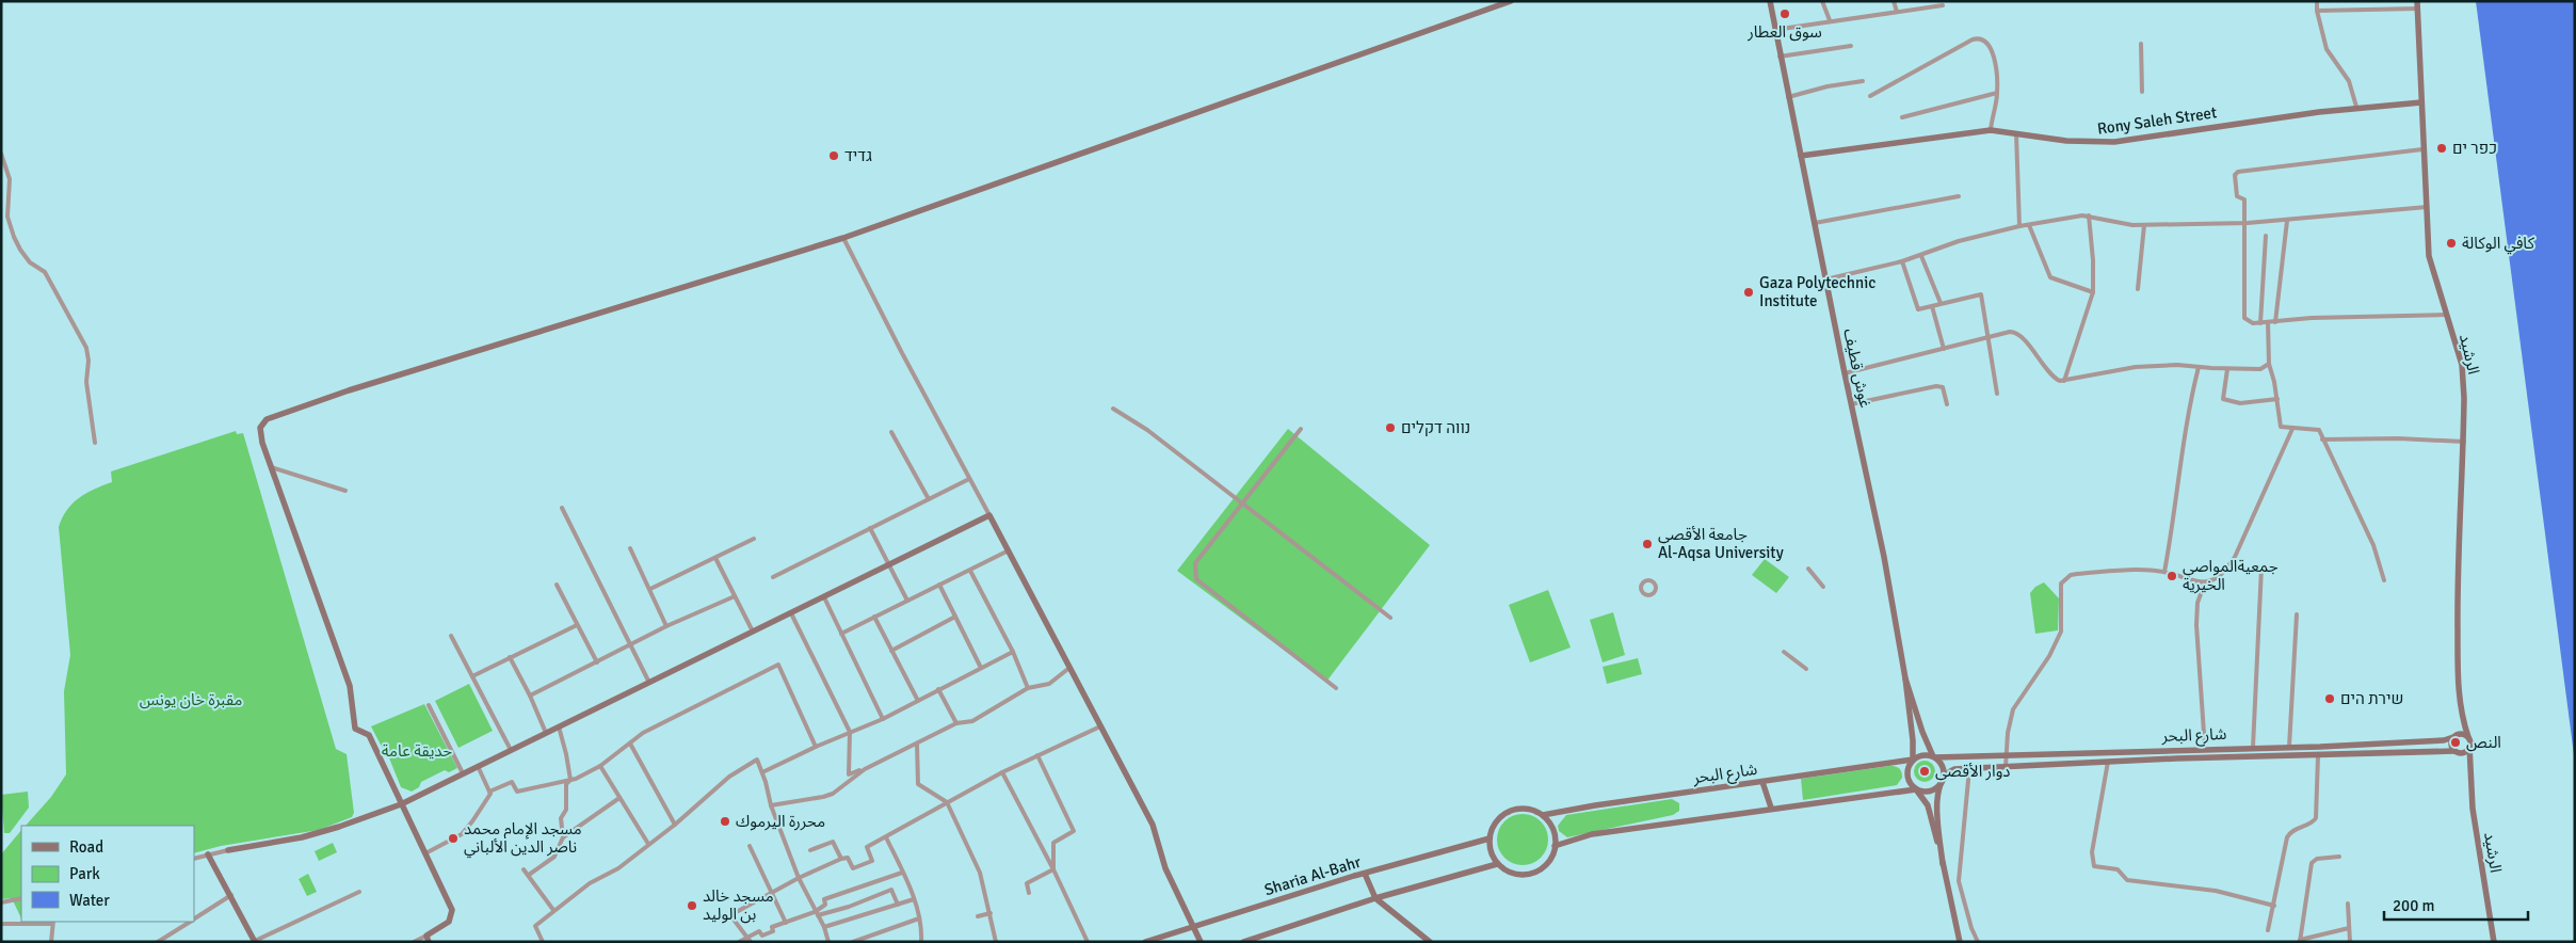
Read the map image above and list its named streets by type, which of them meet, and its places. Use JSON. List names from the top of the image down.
{
  "streets": {
    "main road": [
      "Rony Saleh Street",
      "الرشيد",
      "غوش قطيف",
      "شارع البحر",
      "Sharia Al-Bahr"
    ]
  },
  "crossings": [
    ["Rony Saleh Street", "الرشيد"],
    ["Rony Saleh Street", "غوش قطيف"],
    ["الرشيد", "شارع البحر"],
    ["غوش قطيف", "شارع البحر"],
    ["شارع البحر", "Sharia Al-Bahr"]
  ],
  "parks": ["مقبرة خان يونس", "حديقة عامة"],
  "places": [
    "سوق العطار",
    "כפר ים",
    "גדיד",
    "كافي الوكالة",
    "Gaza Polytechnic Institute",
    "נווה דקלים",
    "جامعة الأقصى Al-Aqsa University",
    "جمعيةالمواصي الخيرية",
    "שירת הים",
    "النص",
    "دوار الأقصى",
    "محررة اليرموك",
    "مسجد الإمام محمد ناصر الدين الألباني",
    "مسجد خالد بن الوليد"
  ],
  "legend": ["Road", "Park", "Water"],
  "scale_bar": "200 m"
}
